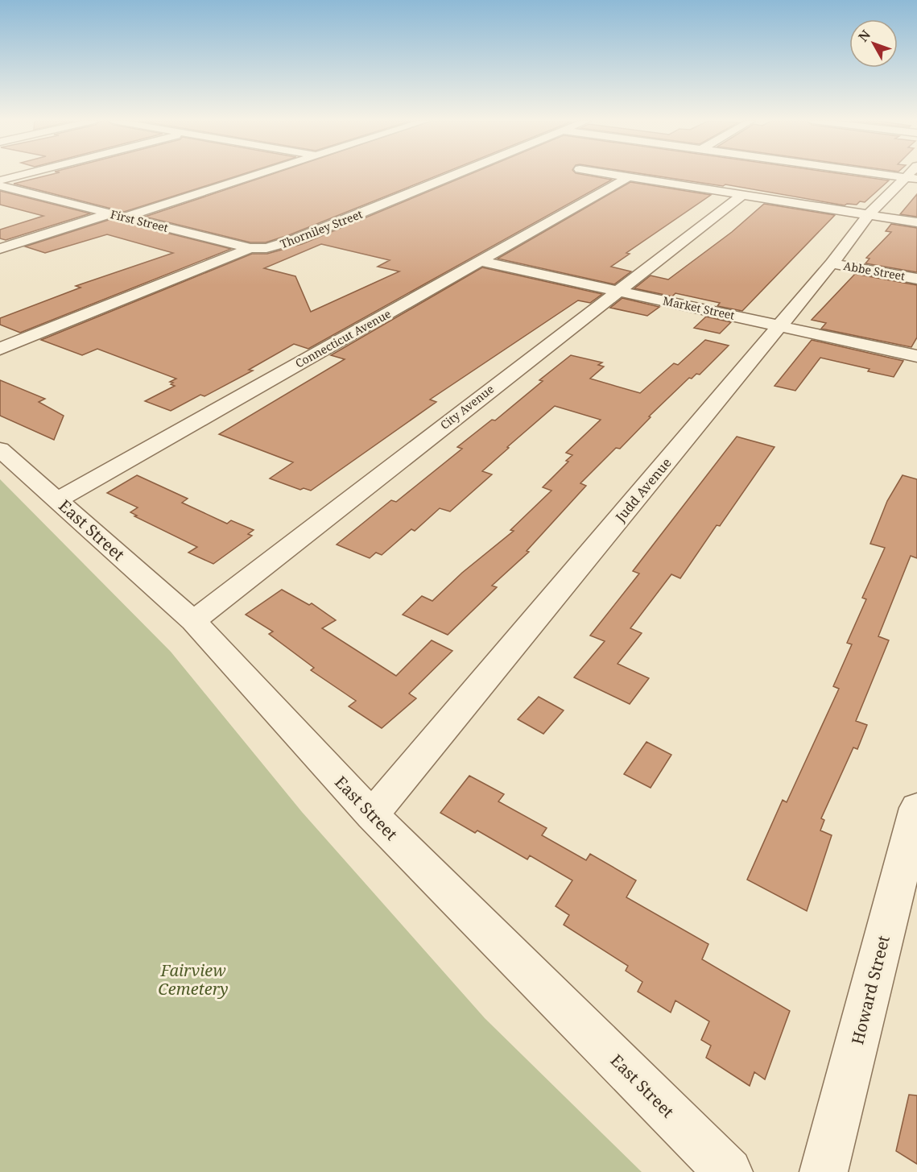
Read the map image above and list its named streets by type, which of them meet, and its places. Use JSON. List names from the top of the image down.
{
  "streets": {
    "street": [
      "First Street",
      "Thorniley Street",
      "Abbe Street",
      "Market Street",
      "Connecticut Avenue",
      "City Avenue",
      "Judd Avenue",
      "East Street",
      "Howard Street"
    ]
  },
  "crossings": [
    ["First Street", "Thorniley Street"],
    ["Abbe Street", "Judd Avenue"],
    ["Market Street", "Connecticut Avenue"],
    ["Market Street", "City Avenue"],
    ["Market Street", "Judd Avenue"],
    ["Connecticut Avenue", "East Street"],
    ["City Avenue", "East Street"],
    ["Judd Avenue", "East Street"]
  ],
  "parks": ["Fairview Cemetery"],
  "north": "top left"
}
